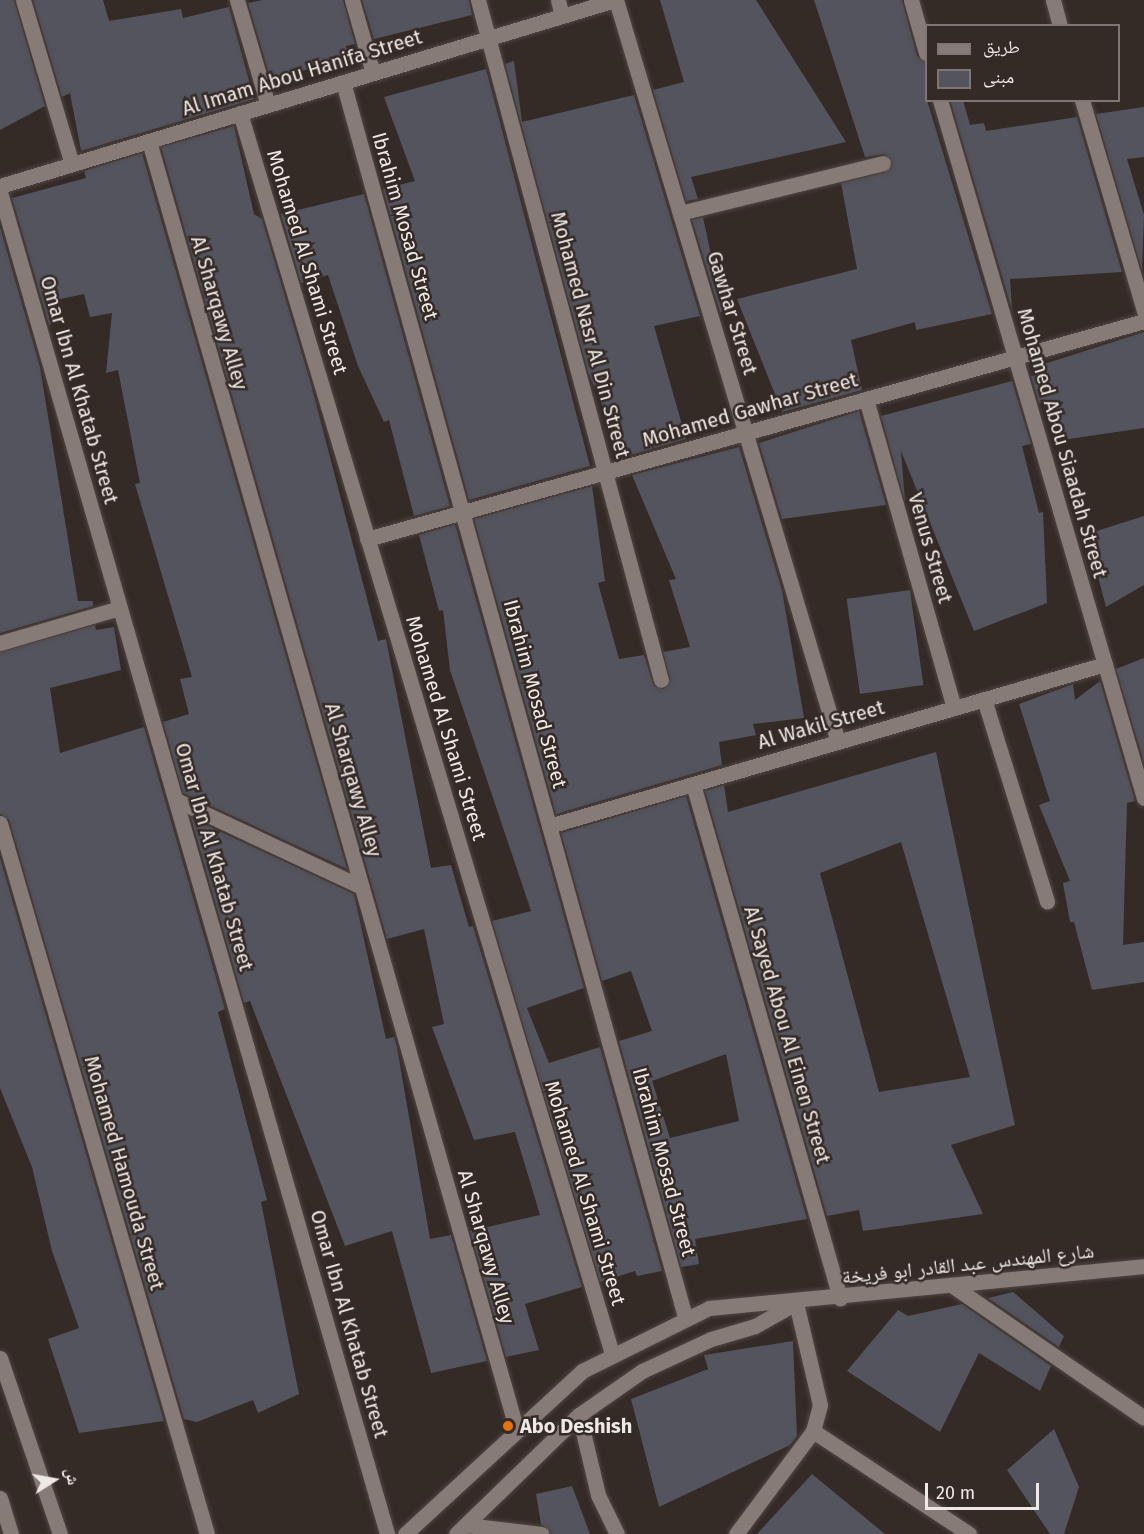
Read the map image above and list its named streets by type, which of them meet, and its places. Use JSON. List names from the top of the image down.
{
  "streets": {
    "street": [
      "Al Imam Abou Hanifa Street",
      "Ibrahim Mosad Street",
      "Mohamed Al Shami Street",
      "Al Sharqawy Alley",
      "Gawhar Street",
      "Mohamed Nasr Al Din Street",
      "Omar Ibn Al Khatab Street",
      "Mohamed Gawhar Street",
      "Mohamed Abou Siaadah Street",
      "Venus Street",
      "Al Wakil Street",
      "Al Sayed Abou Al Einen Street",
      "Mohamed Hamouda Street",
      "شارع المهندس عبد القادر ابو فريخة"
    ]
  },
  "crossings": [
    ["Al Imam Abou Hanifa Street", "Ibrahim Mosad Street"],
    ["Al Imam Abou Hanifa Street", "Mohamed Al Shami Street"],
    ["Al Imam Abou Hanifa Street", "Al Sharqawy Alley"],
    ["Al Imam Abou Hanifa Street", "Gawhar Street"],
    ["Al Imam Abou Hanifa Street", "Mohamed Nasr Al Din Street"],
    ["Ibrahim Mosad Street", "Mohamed Gawhar Street"],
    ["Ibrahim Mosad Street", "Al Wakil Street"],
    ["Ibrahim Mosad Street", "شارع المهندس عبد القادر ابو فريخة"],
    ["Mohamed Al Shami Street", "Mohamed Gawhar Street"],
    ["Mohamed Al Shami Street", "شارع المهندس عبد القادر ابو فريخة"],
    ["Al Sharqawy Alley", "شارع المهندس عبد القادر ابو فريخة"],
    ["Gawhar Street", "Mohamed Gawhar Street"],
    ["Gawhar Street", "Al Wakil Street"],
    ["Mohamed Nasr Al Din Street", "Mohamed Gawhar Street"],
    ["Mohamed Gawhar Street", "Mohamed Abou Siaadah Street"],
    ["Mohamed Gawhar Street", "Venus Street"],
    ["Mohamed Abou Siaadah Street", "Al Wakil Street"],
    ["Venus Street", "Al Wakil Street"],
    ["Al Wakil Street", "Al Sayed Abou Al Einen Street"],
    ["Al Sayed Abou Al Einen Street", "شارع المهندس عبد القادر ابو فريخة"]
  ],
  "places": ["Abo Deshish"],
  "legend": ["طريق", "مبنى"],
  "scale_bar": "20 m",
  "north": "right"
}
